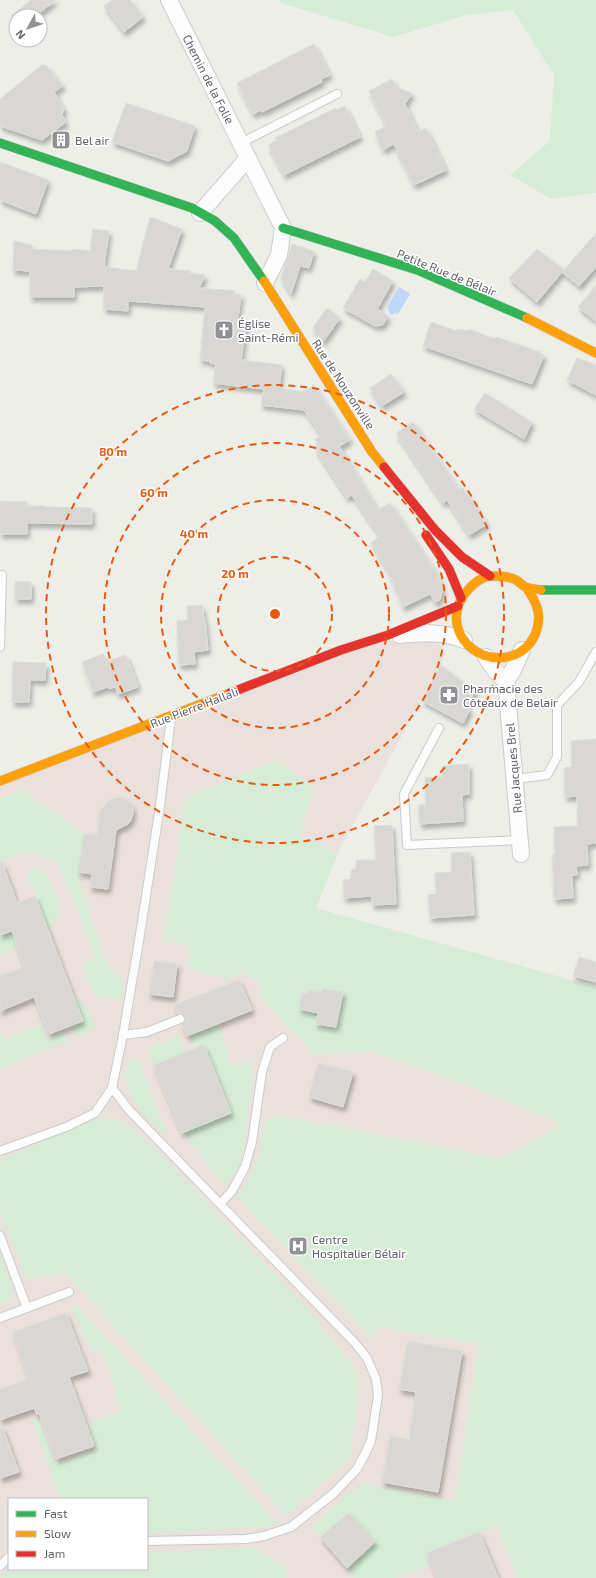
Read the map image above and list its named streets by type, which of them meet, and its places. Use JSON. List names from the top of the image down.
{
  "streets": {
    "main road": ["Petite Rue de Bélair", "Rue de Nouzonville", "Rue Pierre Hallali"],
    "street": ["Chemin de la Folie", "Rue Jacques Brel"]
  },
  "crossings": [
    ["Chemin de la Folie", "Petite Rue de Bélair"],
    ["Rue de Nouzonville", "Rue Pierre Hallali"]
  ],
  "places": {
    "building": ["Bel air"],
    "church": ["Église Saint-Rémi"],
    "pharmacy": ["Pharmacie des Côteaux de Belair"],
    "hospital": ["Centre Hospitalier Bélair"]
  },
  "legend": ["Fast", "Slow", "Jam"],
  "north": "bottom left",
  "rings": [
    "80 m",
    "60 m",
    "40 m",
    "20 m"
  ]
}
